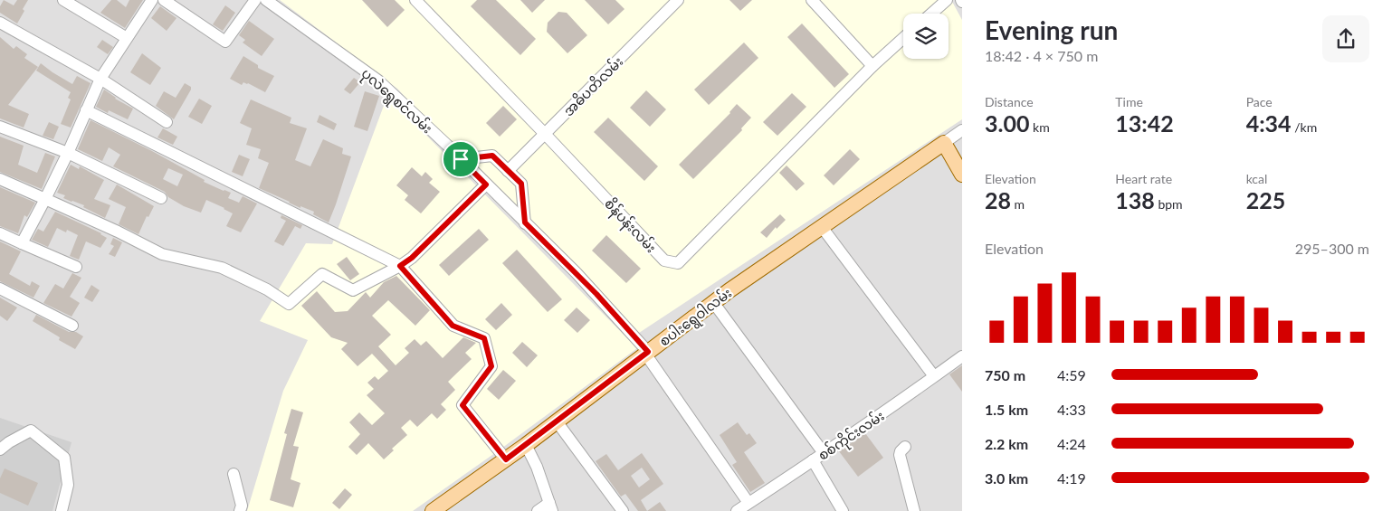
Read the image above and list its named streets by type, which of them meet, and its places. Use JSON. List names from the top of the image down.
{
  "streets": {
    "main road": ["စပါးရွေဝါလမ်း"],
    "street": [
      "အဓိပတိလမ်း",
      "ပုလဲရွေစင်လမ်း",
      "စိန်ပန်းလမ်း",
      "စစ်ကိုင်းလမ်း"
    ]
  },
  "crossings": [
    ["အဓိပတိလမ်း", "စိန်ပန်းလမ်း"],
    ["ပုလဲရွေစင်လမ်း", "စပါးရွေဝါလမ်း"],
    ["ပုလဲရွေစင်လမ်း", "စစ်ကိုင်းလမ်း"]
  ],
  "page": {
    "heading": ["Evening run", "18:42 · 4 × 750 m"],
    "stats": [
      ["Distance", "3.00 km"],
      ["Time", "13:42"],
      ["Pace", "4:34 /km"],
      ["Elevation", "28 m"],
      ["Heart rate", "138 bpm"],
      ["kcal", "225"]
    ],
    "chart": ["Elevation", "295–300 m"],
    "list": [
      {
        "name": "750 m",
        "note": "4:59"
      },
      {
        "name": "1.5 km",
        "note": "4:33"
      },
      {
        "name": "2.2 km",
        "note": "4:24"
      },
      {
        "name": "3.0 km",
        "note": "4:19"
      }
    ]
  }
}
